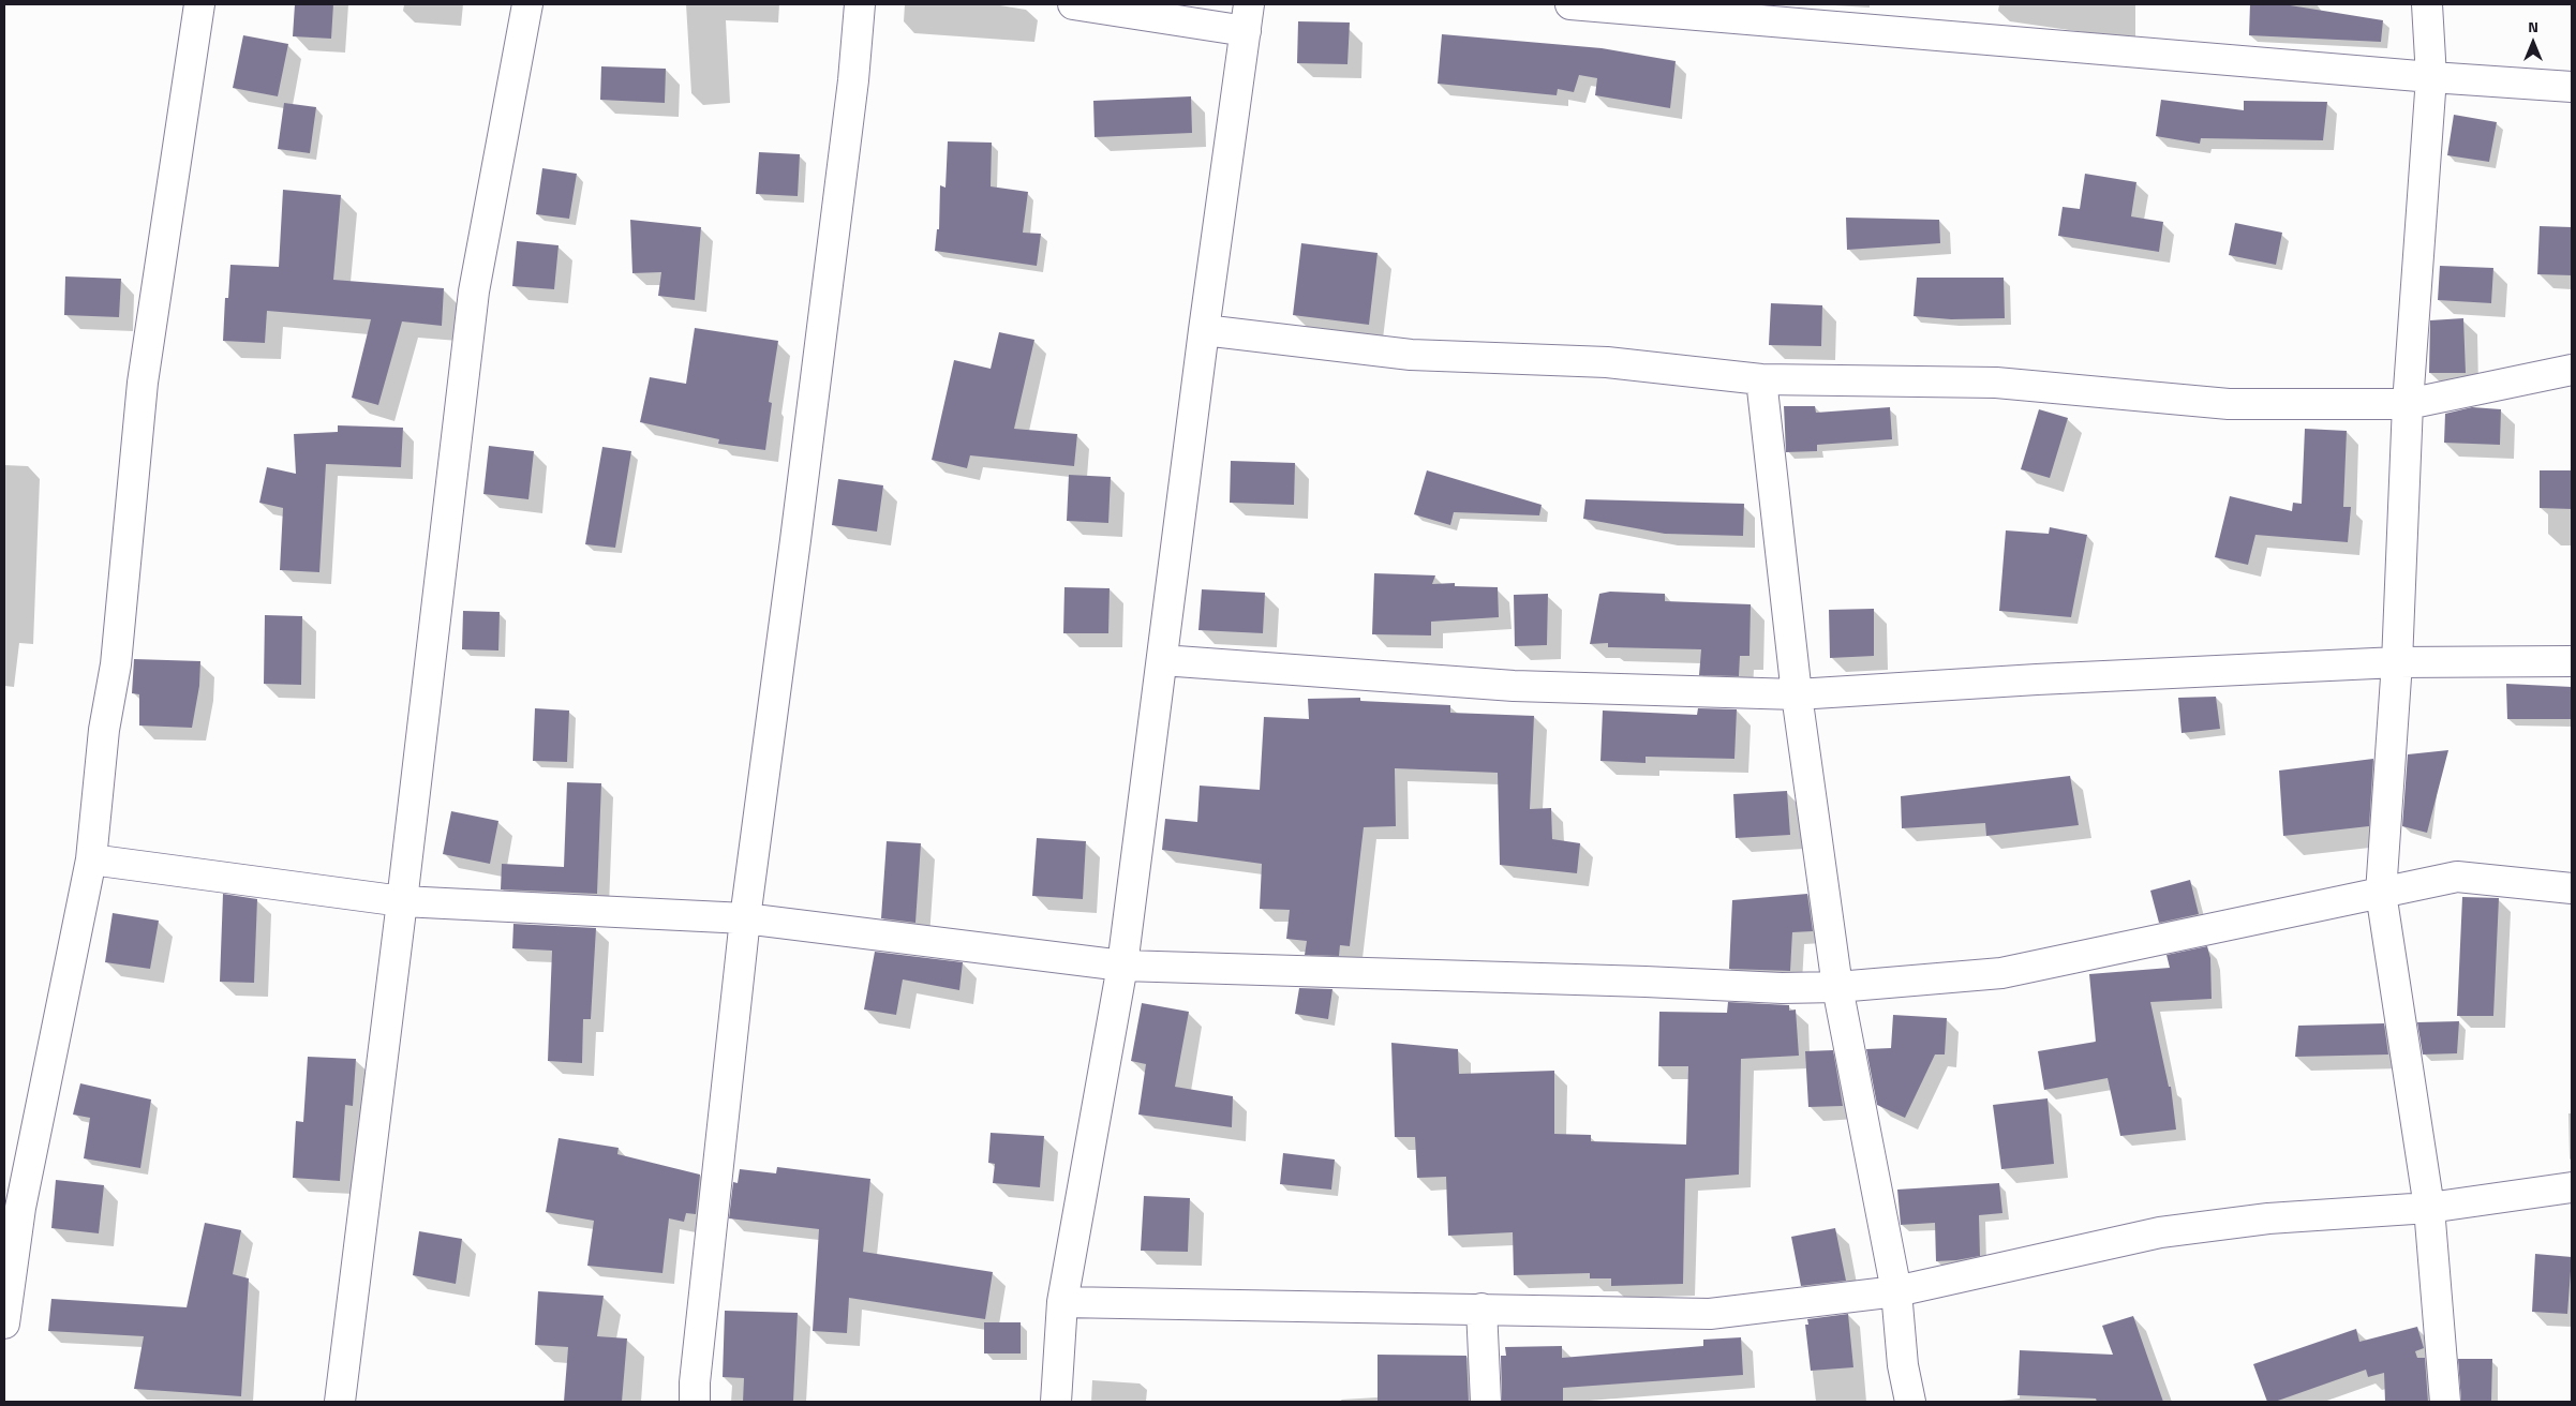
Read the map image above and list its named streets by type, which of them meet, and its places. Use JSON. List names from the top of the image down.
{
  "north": "top"
}
